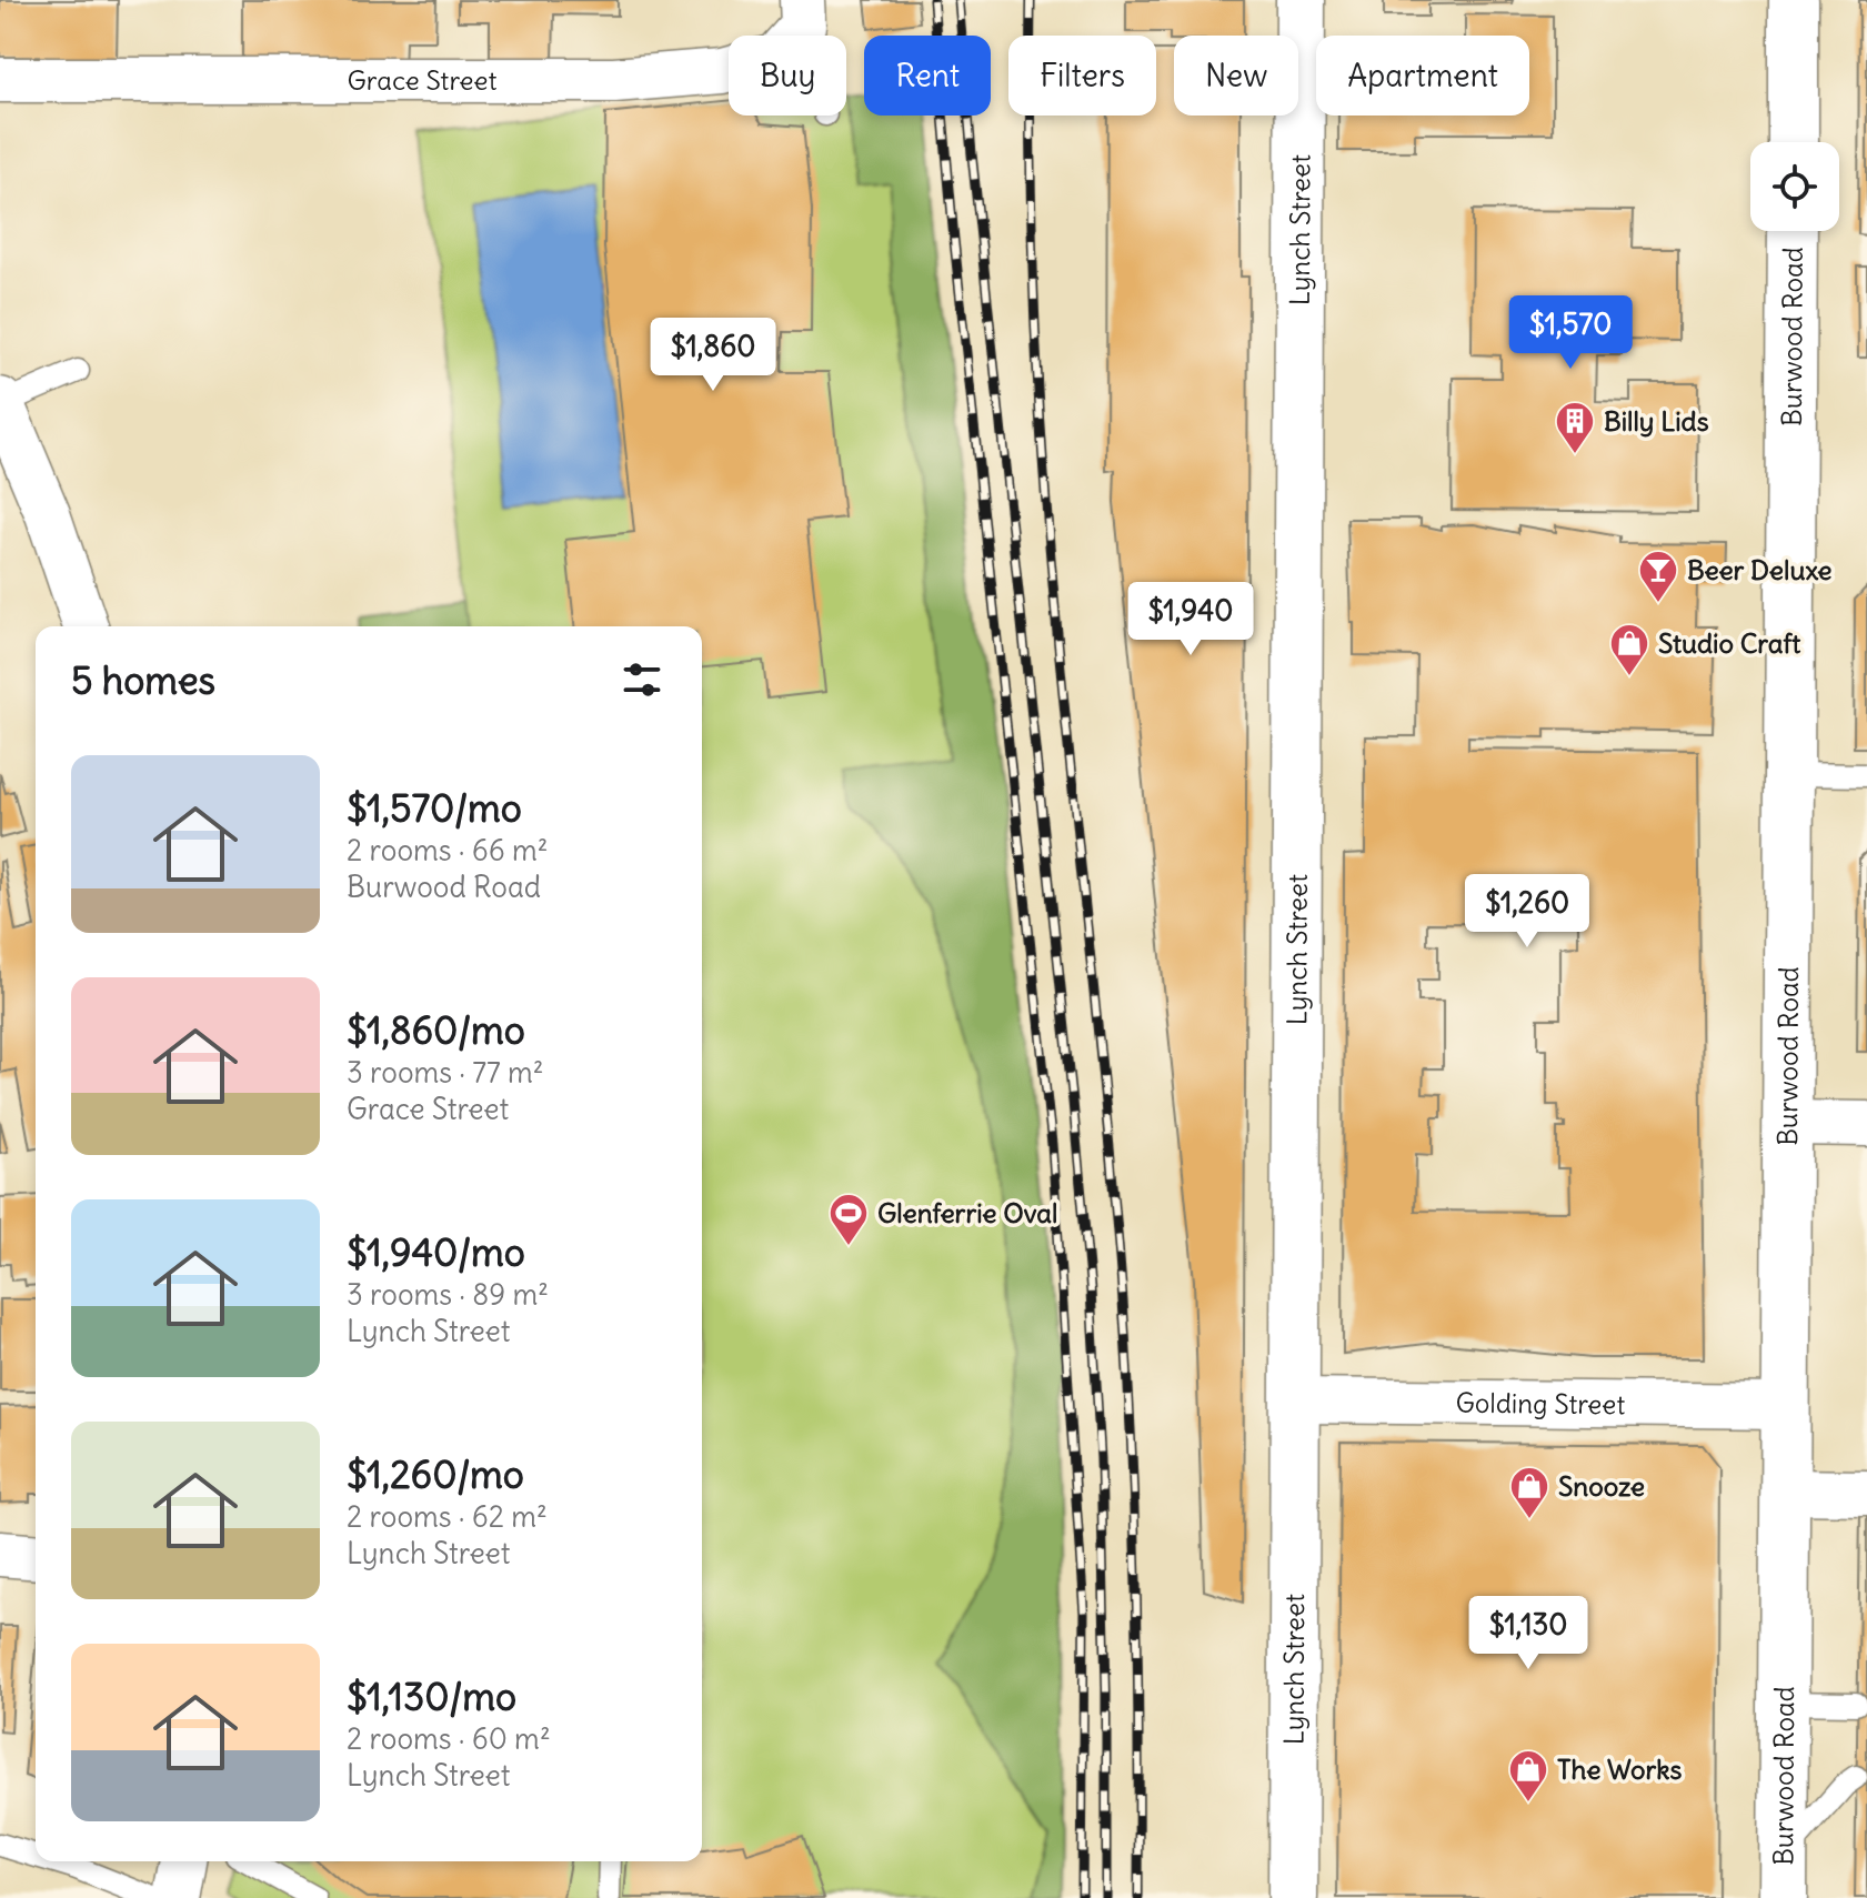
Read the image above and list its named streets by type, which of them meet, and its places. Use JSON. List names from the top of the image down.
{
  "streets": {
    "street": [
      "Grace Street",
      "Lynch Street",
      "Burwood Road",
      "Golding Street"
    ]
  },
  "crossings": [
    ["Lynch Street", "Golding Street"],
    ["Burwood Road", "Golding Street"]
  ],
  "places": {
    "building": ["Billy Lids"],
    "bar": ["Beer Deluxe"],
    "shop": ["Studio Craft", "Snooze", "The Works"],
    "sports": ["Glenferrie Oval"]
  },
  "page": {
    "chip": [
      "Buy",
      "Rent",
      "Filters",
      "New",
      "Apartment"
    ],
    "price": [
      "$1,570",
      "$1,860",
      "$1,940",
      "$1,260",
      "$1,130"
    ],
    "heading": "5 homes",
    "list": [
      {
        "name": "$1,570/mo",
        "note": "2 rooms · 66 m² · Burwood Road"
      },
      {
        "name": "$1,860/mo",
        "note": "3 rooms · 77 m² · Grace Street"
      },
      {
        "name": "$1,940/mo",
        "note": "3 rooms · 89 m² · Lynch Street"
      },
      {
        "name": "$1,260/mo",
        "note": "2 rooms · 62 m² · Lynch Street"
      },
      {
        "name": "$1,130/mo",
        "note": "2 rooms · 60 m² · Lynch Street"
      }
    ]
  }
}
